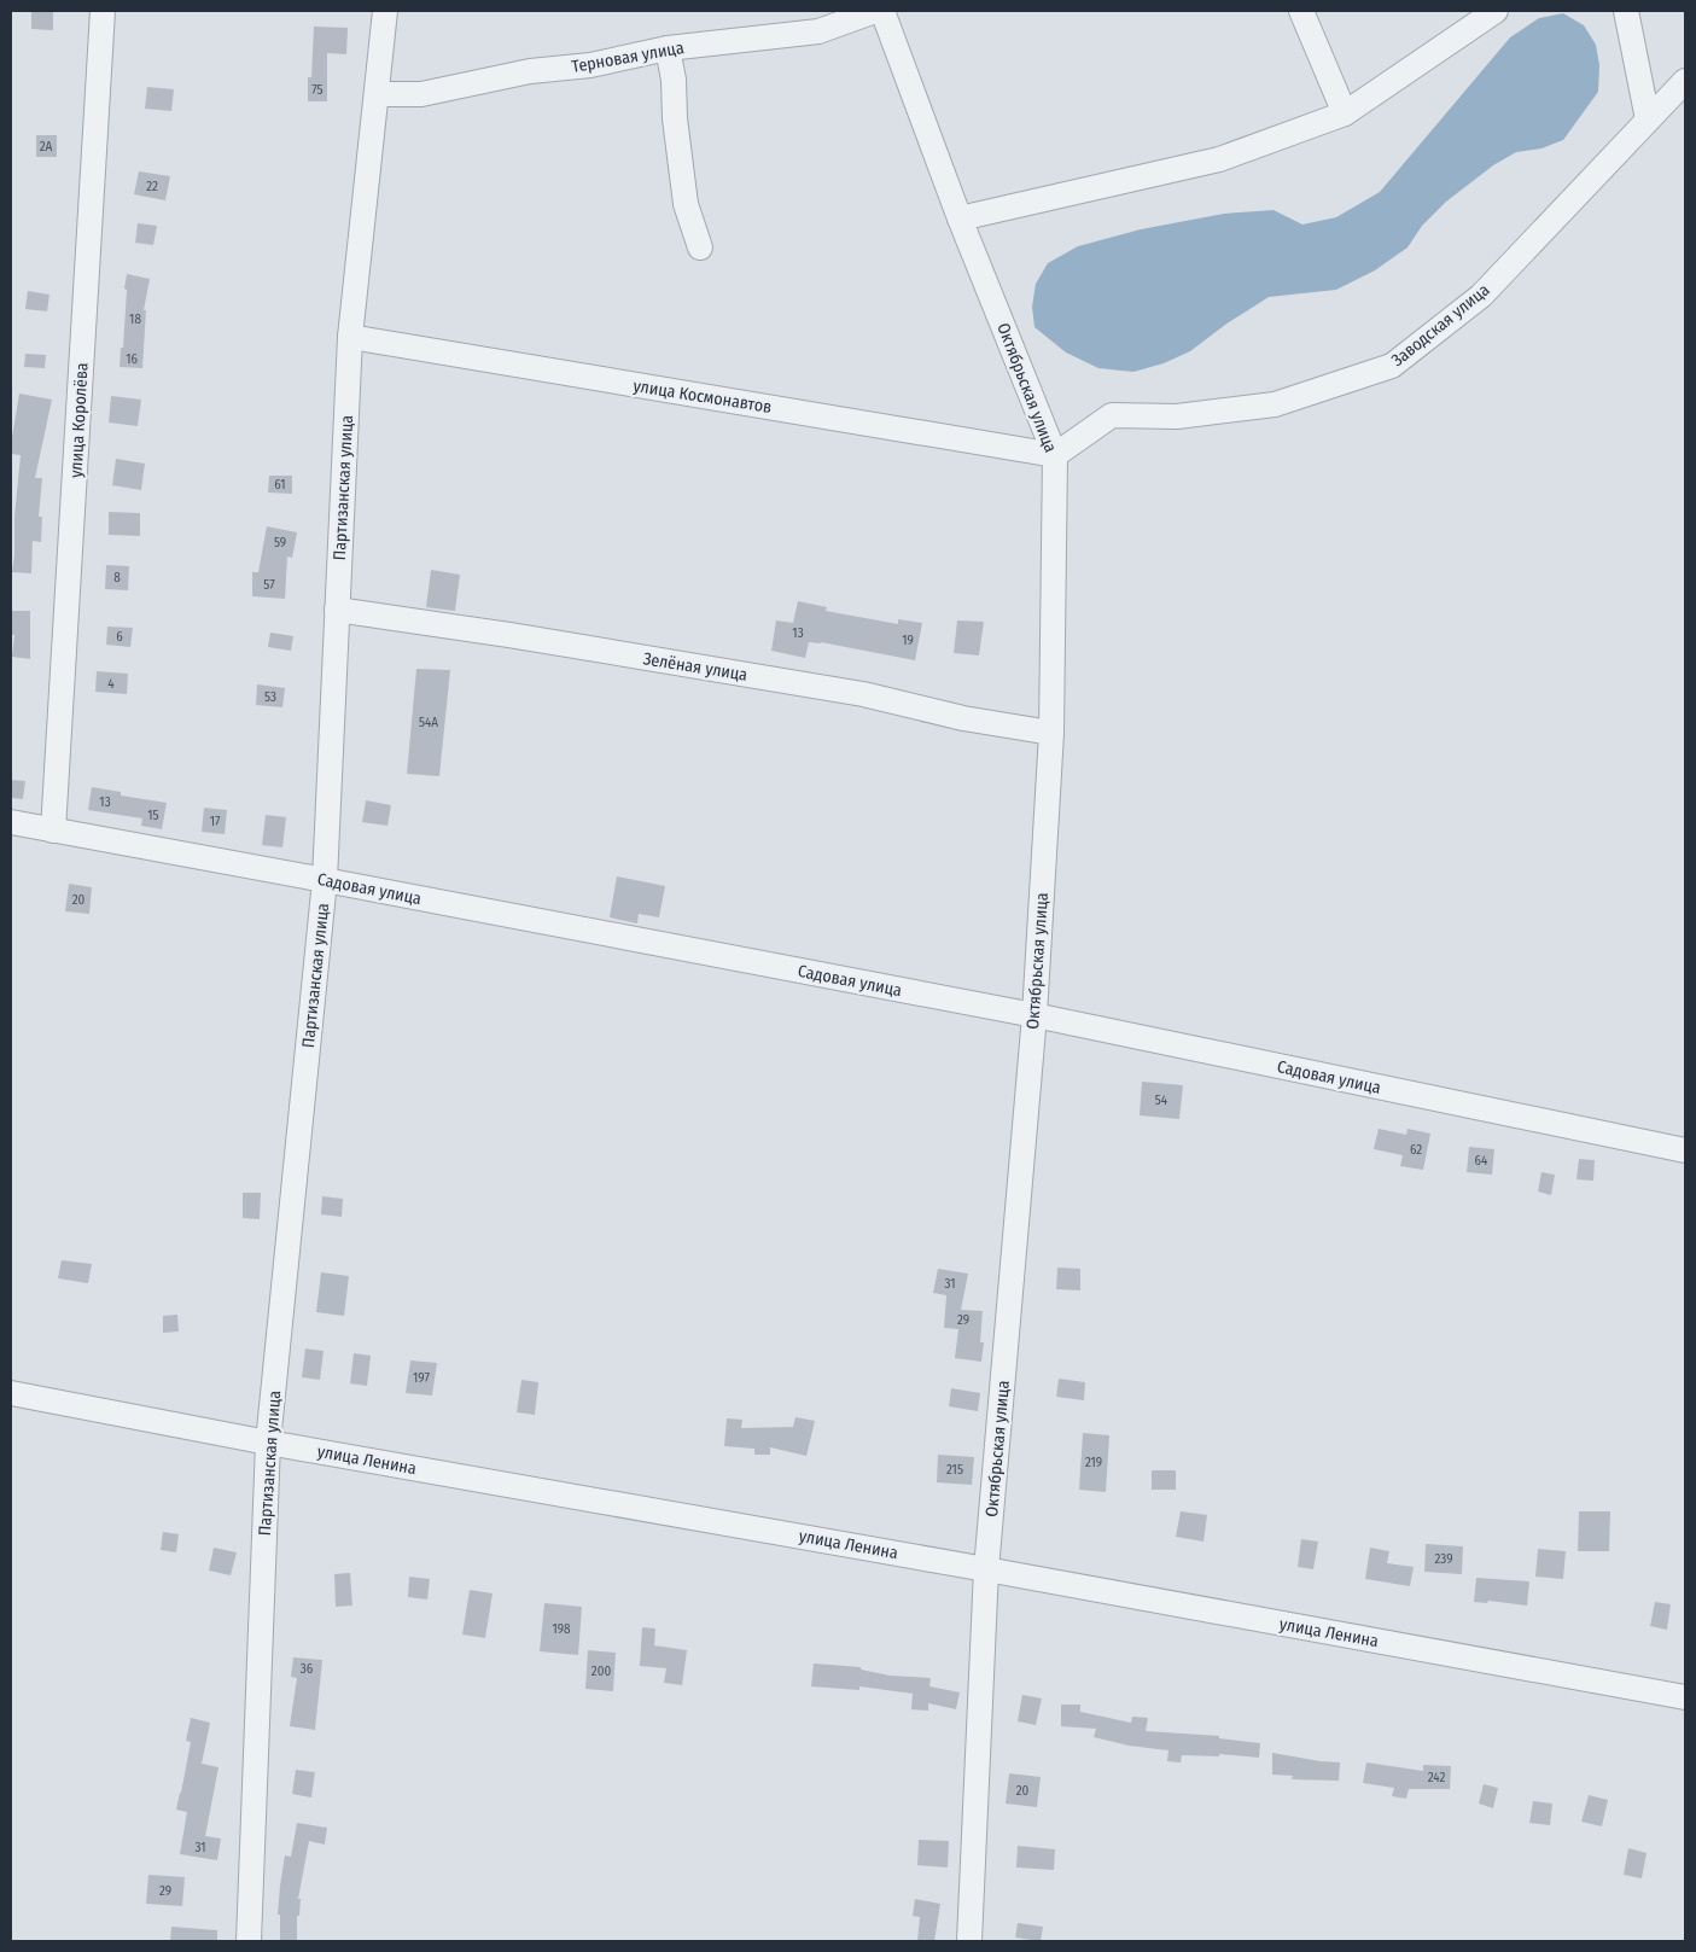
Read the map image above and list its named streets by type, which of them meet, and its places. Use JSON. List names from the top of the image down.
{
  "streets": {
    "street": [
      "Терновая улица",
      "Заводская улица",
      "Октябрьская улица",
      "улица Космонавтов",
      "улица Королёва",
      "Партизанская улица",
      "Зелёная улица",
      "Садовая улица",
      "улица Ленина"
    ]
  },
  "crossings": [
    ["Терновая улица", "Партизанская улица"],
    ["Заводская улица", "Октябрьская улица"],
    ["Заводская улица", "улица Космонавтов"],
    ["Октябрьская улица", "улица Космонавтов"],
    ["Октябрьская улица", "Зелёная улица"],
    ["Октябрьская улица", "Садовая улица"],
    ["Октябрьская улица", "улица Ленина"],
    ["улица Космонавтов", "Партизанская улица"],
    ["улица Королёва", "Садовая улица"],
    ["Партизанская улица", "Зелёная улица"],
    ["Партизанская улица", "Садовая улица"],
    ["Партизанская улица", "улица Ленина"]
  ],
  "house_numbers": [
    "75",
    "2А",
    "22",
    "18",
    "16",
    "61",
    "59",
    "8",
    "57",
    "13",
    "6",
    "19",
    "4",
    "53",
    "54А",
    "13",
    "15",
    "17",
    "20",
    "54",
    "62",
    "64",
    "31",
    "29",
    "197",
    "219",
    "215",
    "239",
    "198",
    "36",
    "200",
    "242",
    "20",
    "31",
    "29"
  ]
}
